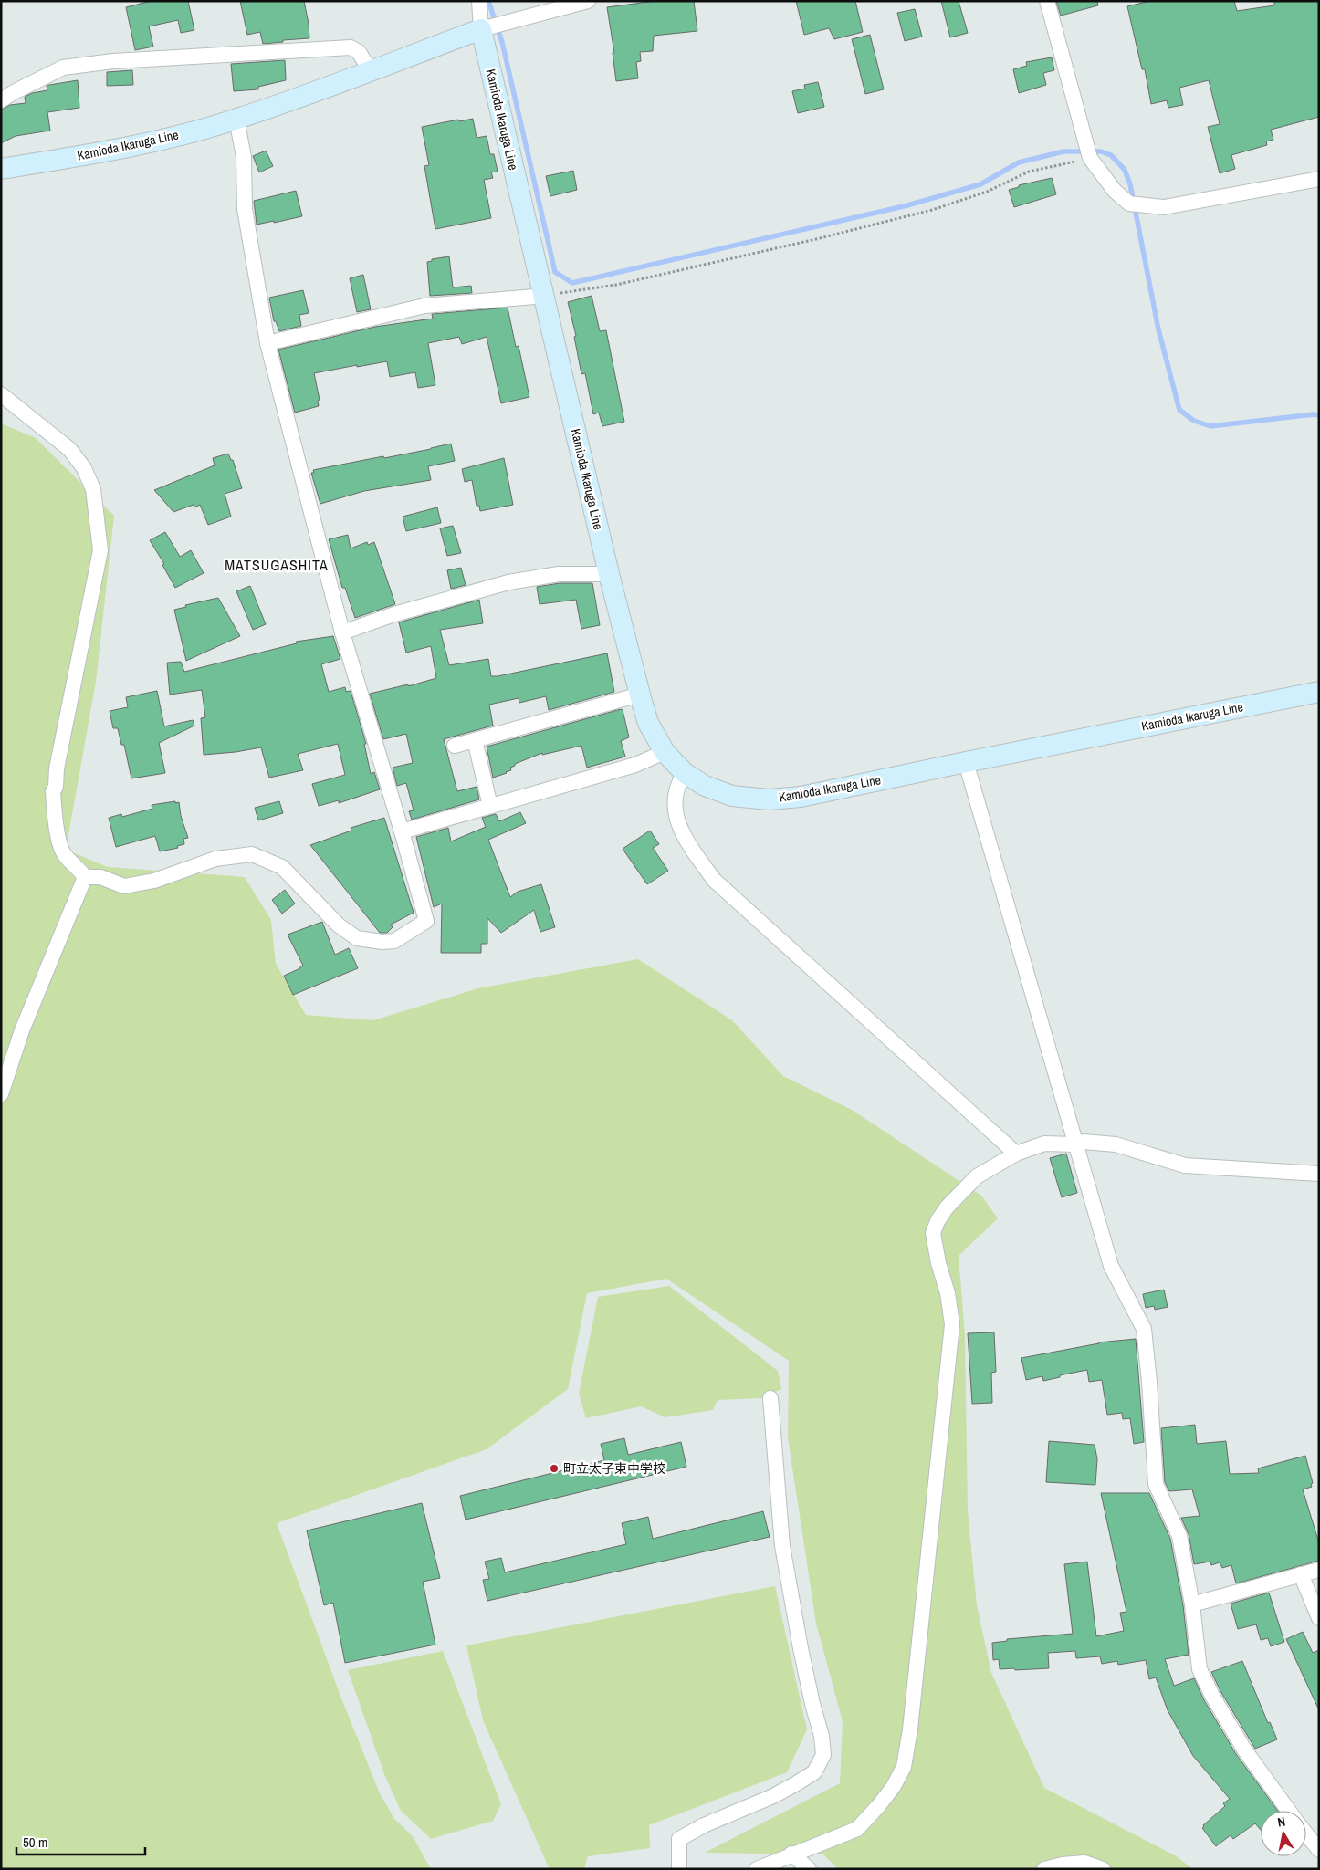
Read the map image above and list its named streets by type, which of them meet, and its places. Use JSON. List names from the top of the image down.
{
  "streets": {
    "main road": ["Kamioda Ikaruga Line"]
  },
  "districts": ["MATSUGASHITA"],
  "places": ["町立太子東中学校"],
  "scale_bar": "50 m",
  "north": "top"
}
